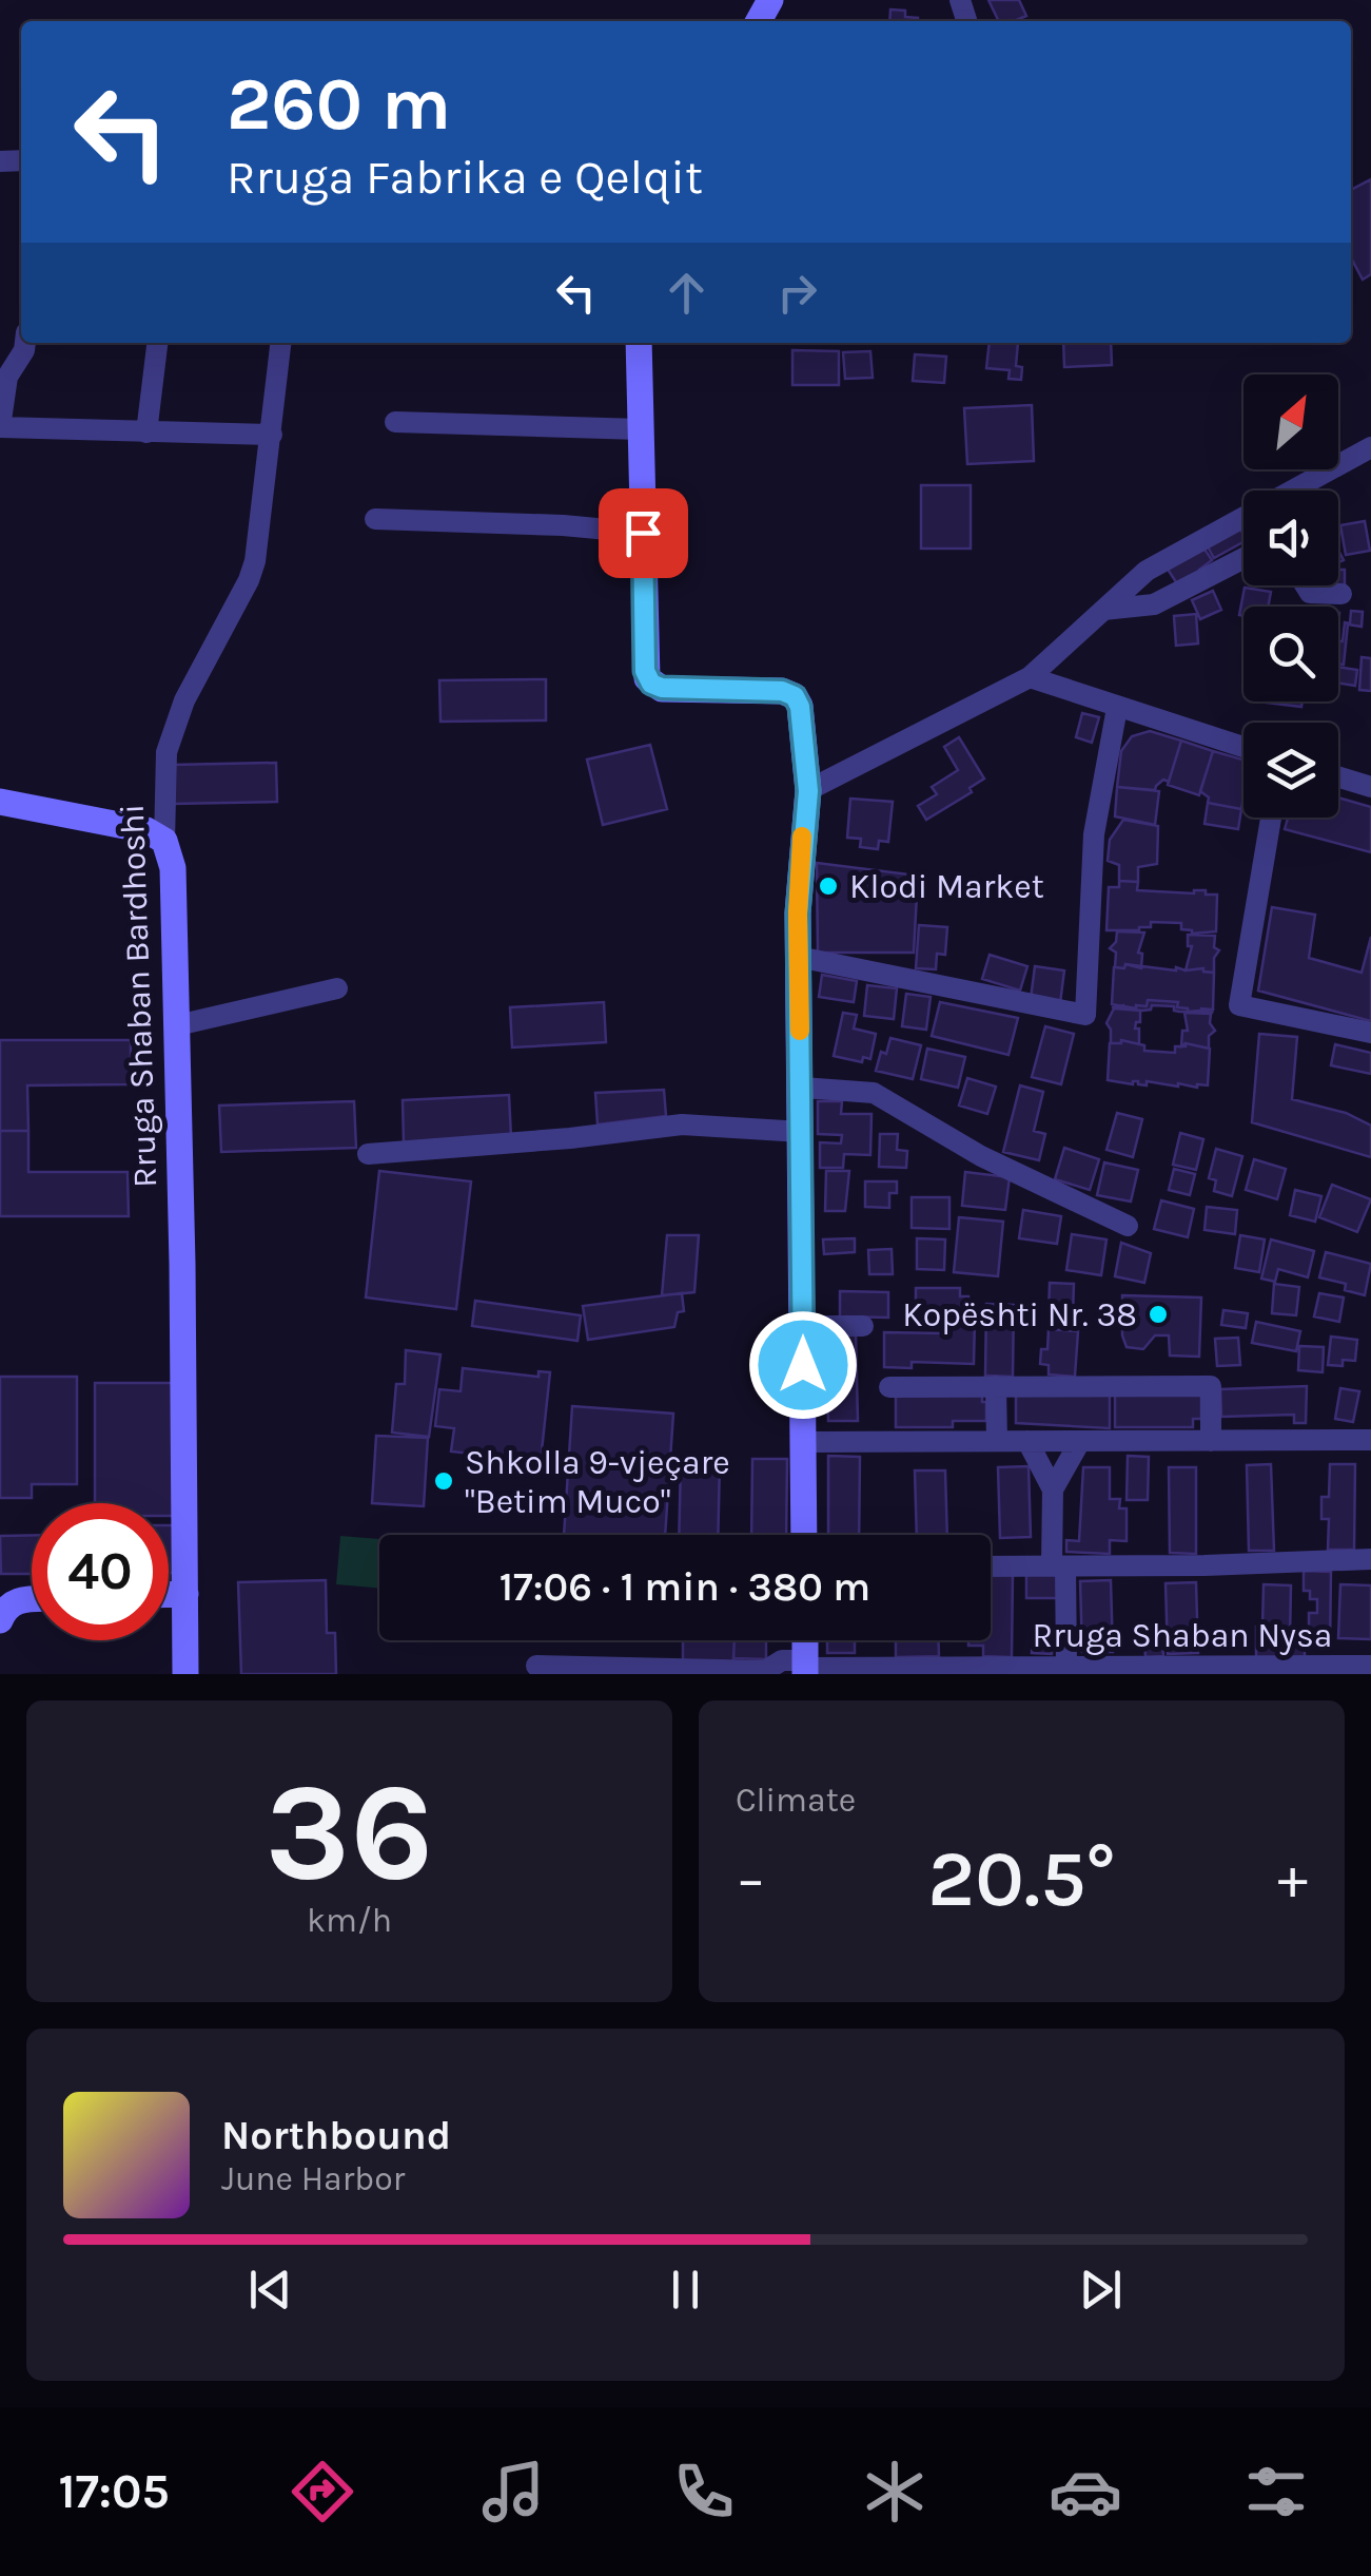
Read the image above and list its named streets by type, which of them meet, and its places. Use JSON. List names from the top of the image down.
{
  "streets": {
    "street": ["Rruga Shaban Bardhoshi", "Rruga Shaban Nysa"]
  },
  "places": ["Klodi Market", "Kopështi Nr. 38", "Shkolla 9-vjeçare \"Betim Muco\""],
  "north": "top right",
  "page": {
    "turn": ["260 m", "Rruga Fabrika e Qelqit"],
    "limit": "40",
    "trip": "17:06 · 1 min · 380 m",
    "tile": [
      ["36", "km/h"],
      "Climate"
    ],
    "heat": ["−", "20.5°", "+"],
    "song": ["Northbound", "June Harbor"],
    "tabs": "17:05"
  }
}
